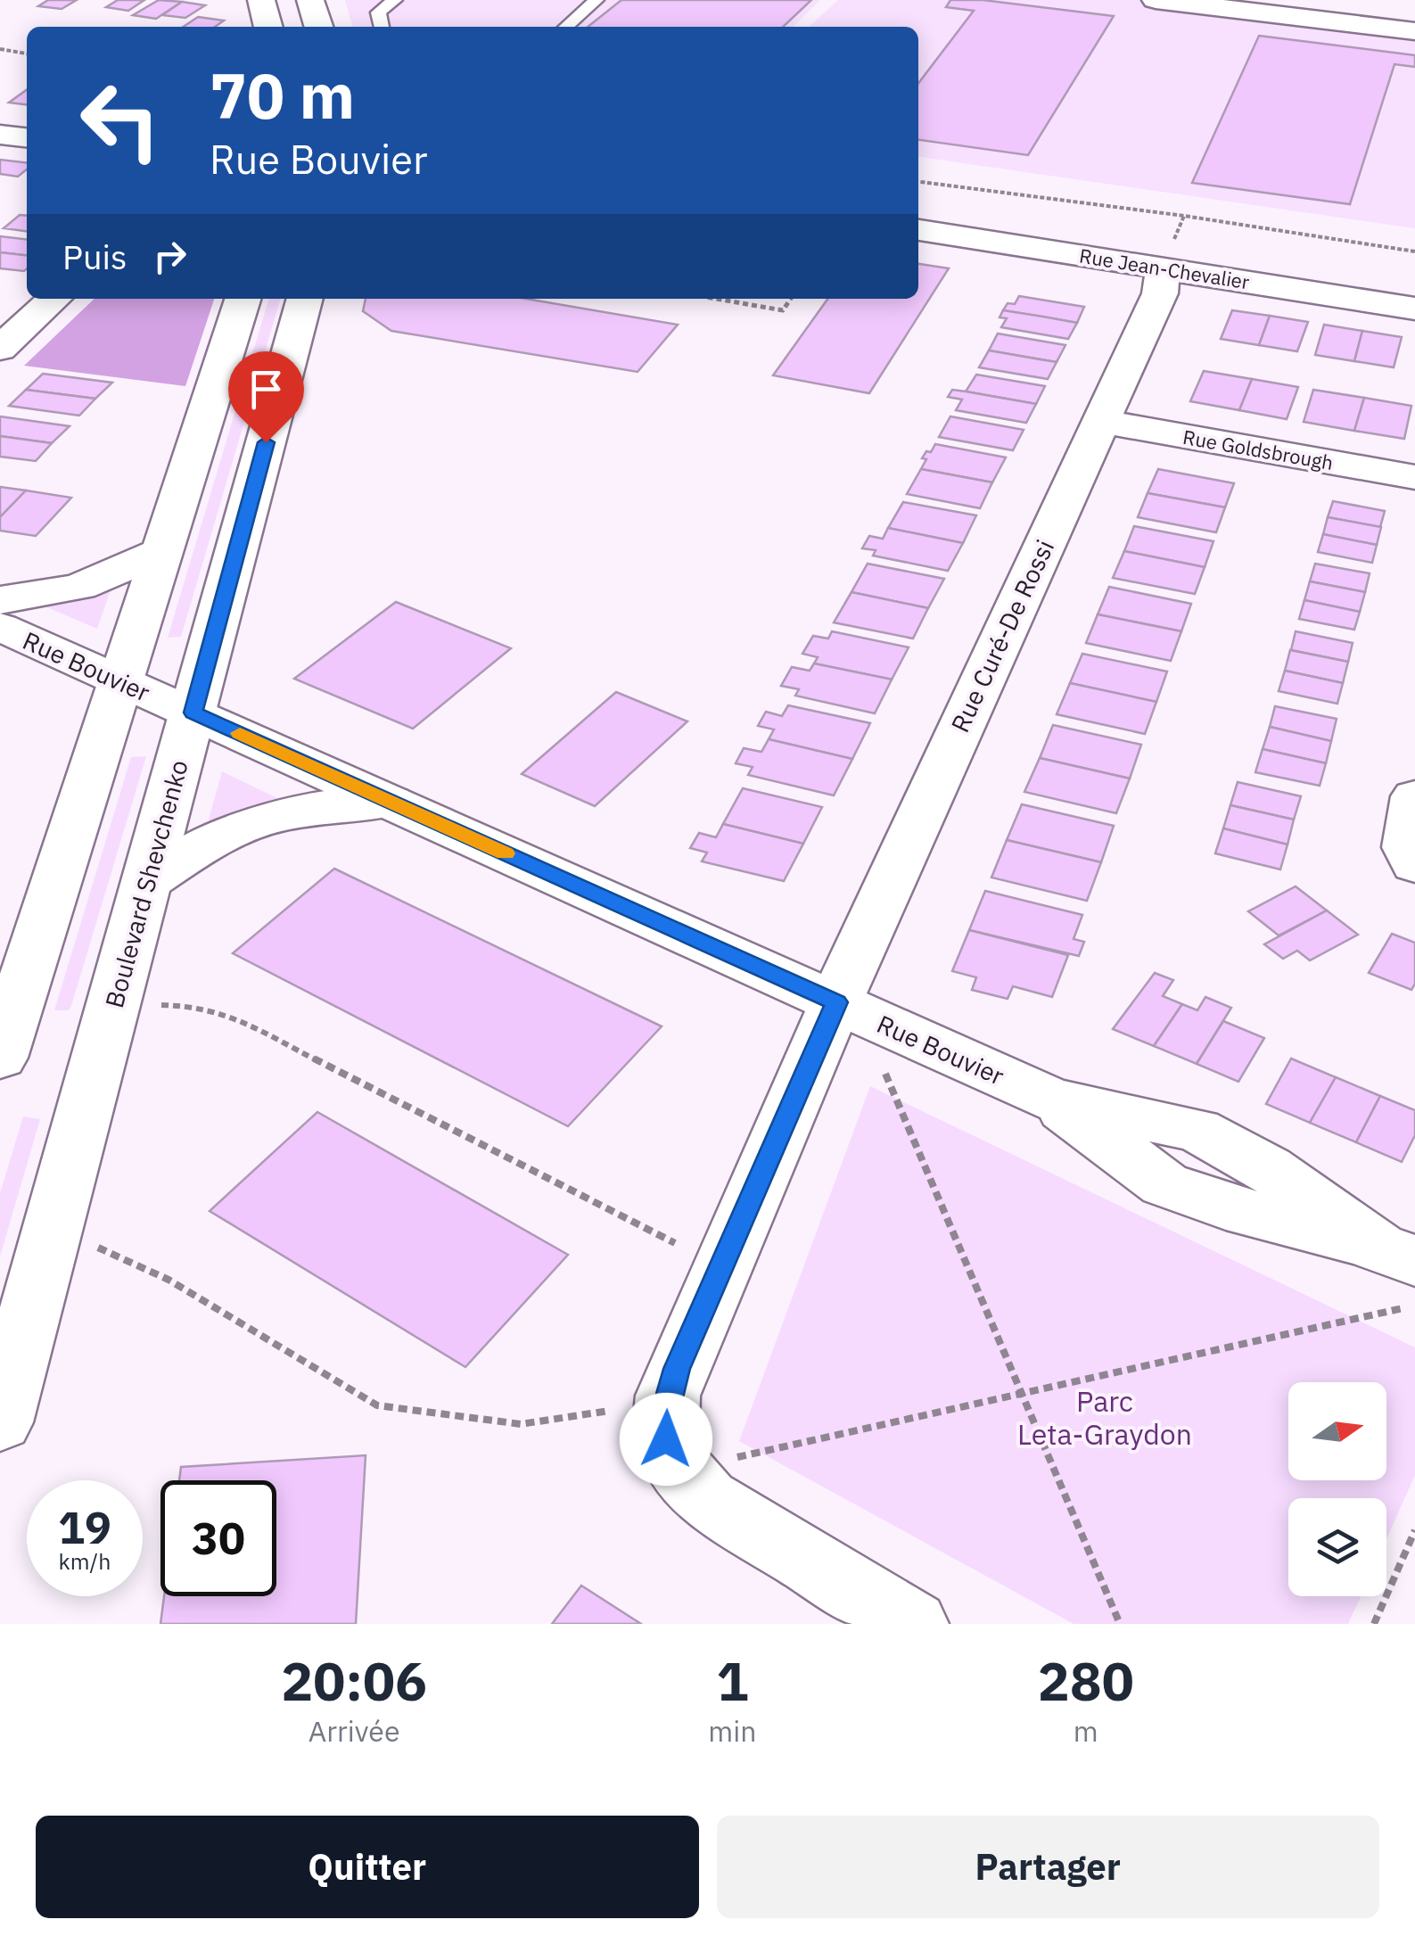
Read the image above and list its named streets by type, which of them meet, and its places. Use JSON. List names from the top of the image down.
{
  "streets": {
    "street": [
      "Rue Jean-Chevalier",
      "Rue Goldsbrough",
      "Rue Curé-De Rossi",
      "Rue Bouvier",
      "Boulevard Shevchenko"
    ]
  },
  "crossings": [
    ["Rue Jean-Chevalier", "Rue Curé-De Rossi"],
    ["Rue Goldsbrough", "Rue Curé-De Rossi"],
    ["Rue Curé-De Rossi", "Rue Bouvier"],
    ["Rue Bouvier", "Boulevard Shevchenko"]
  ],
  "parks": ["Parc Leta-Graydon"],
  "north": "right",
  "page": {
    "turn": ["70 m", "Rue Bouvier"],
    "then": "Puis",
    "speed": "19 km/h",
    "limit": "30",
    "eta": [
      "20:06",
      "Arrivée",
      "1",
      "min",
      "280",
      "m"
    ],
    "buttons": ["Quitter", "Partager"]
  }
}
